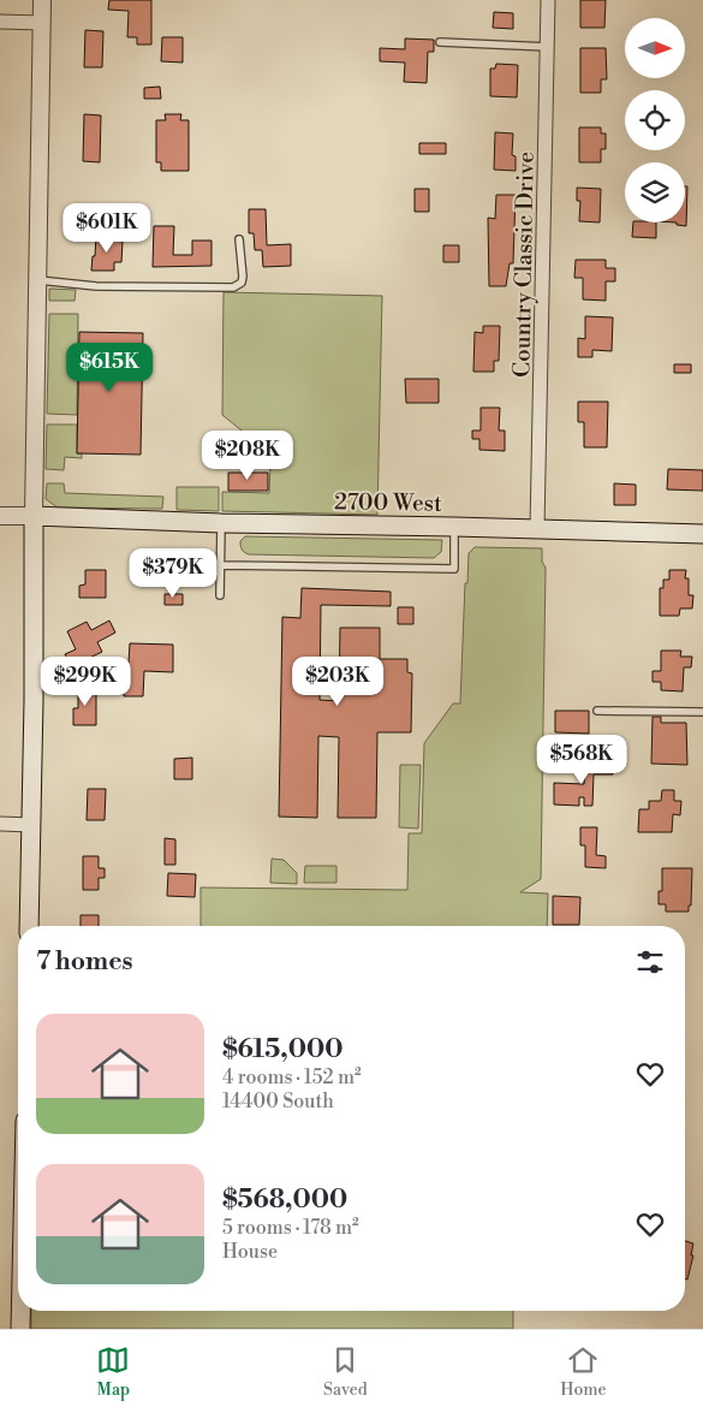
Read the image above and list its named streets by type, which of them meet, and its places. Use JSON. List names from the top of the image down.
{
  "streets": {
    "main road": ["2700 West"],
    "street": ["Country Classic Drive"]
  },
  "crossings": [
    ["Country Classic Drive", "2700 West"]
  ],
  "north": "right",
  "page": {
    "price": [
      "$601K",
      "$615K",
      "$208K",
      "$379K",
      "$299K",
      "$203K",
      "$568K"
    ],
    "heading": "7 homes",
    "list": [
      {
        "name": "$615,000",
        "note": "4 rooms · 152 m² · 14400 South"
      },
      {
        "name": "$568,000",
        "note": "5 rooms · 178 m² · House"
      }
    ],
    "tabs": ["Map", "Saved", "Home"]
  }
}
